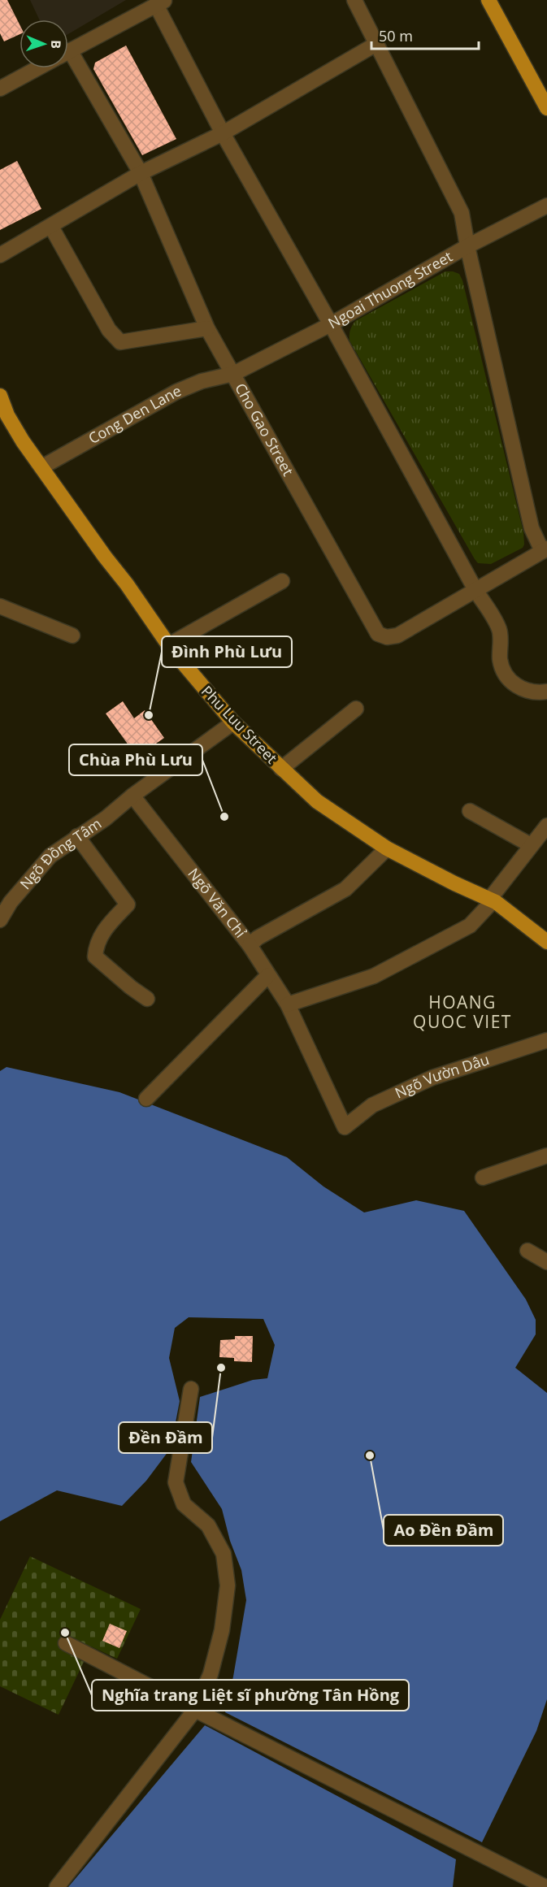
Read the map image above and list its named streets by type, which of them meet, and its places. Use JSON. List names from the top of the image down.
{
  "streets": {
    "main road": ["Phu Luu Street"],
    "street": [
      "Ngoai Thuong Street",
      "Cong Den Lane",
      "Cho Gao Street",
      "Ngõ Đồng Tâm",
      "Ngõ Văn Chỉ",
      "Ngõ Vườn Dâu"
    ]
  },
  "crossings": [
    ["Ngoai Thuong Street", "Cong Den Lane"],
    ["Ngoai Thuong Street", "Cho Gao Street"],
    ["Cong Den Lane", "Cho Gao Street"],
    ["Cong Den Lane", "Phu Luu Street"],
    ["Phu Luu Street", "Ngõ Đồng Tâm"],
    ["Phu Luu Street", "Ngõ Văn Chỉ"],
    ["Ngõ Đồng Tâm", "Ngõ Văn Chỉ"]
  ],
  "districts": ["HOANG QUOC VIET"],
  "places": [
    "Đình Phù Lưu",
    "Chùa Phù Lưu",
    "Đền Đầm",
    "Ao Đền Đầm",
    "Nghĩa trang Liệt sĩ phường Tân Hồng"
  ],
  "scale_bar": "50 m",
  "north": "right"
}
